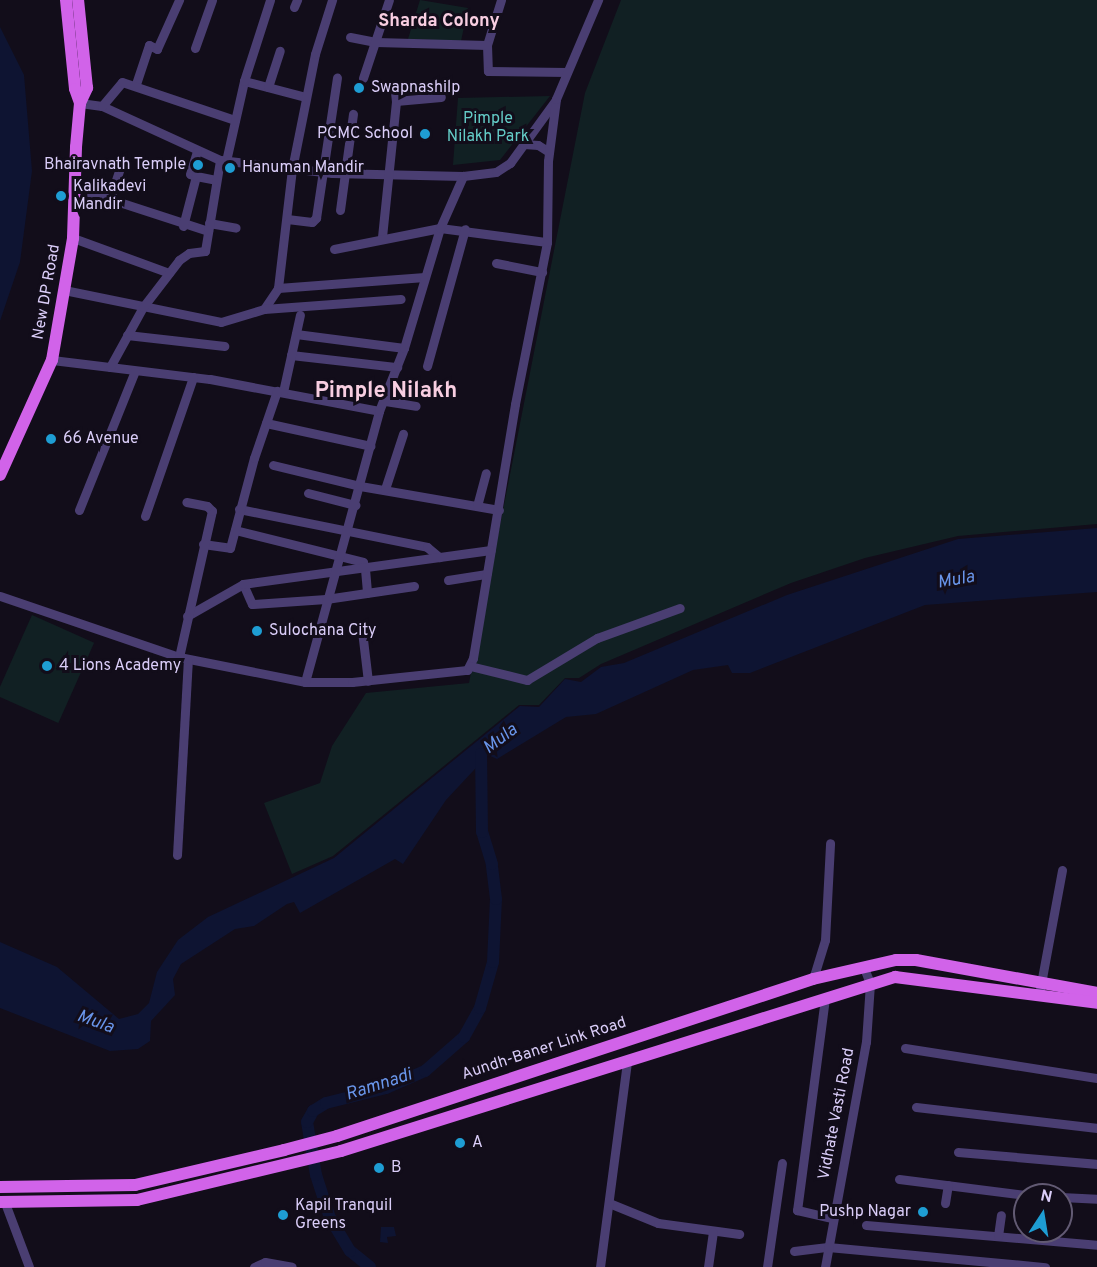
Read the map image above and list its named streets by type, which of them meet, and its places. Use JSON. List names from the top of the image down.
{
  "streets": {
    "main road": ["New DP Road", "Aundh-Baner Link Road"],
    "street": ["Vidhate Vasti Road"]
  },
  "crossings": [
    ["Aundh-Baner Link Road", "Vidhate Vasti Road"]
  ],
  "districts": ["Sharda Colony", "Pimple Nilakh"],
  "water": ["Mula", "Ramnadi"],
  "parks": ["Pimple Nilakh Park"],
  "places": [
    "Swapnashilp",
    "PCMC School",
    "Bhairavnath Temple",
    "Hanuman Mandir",
    "Kalikadevi Mandir",
    "66 Avenue",
    "Sulochana City",
    "4 Lions Academy",
    "A",
    "B",
    "Pushp Nagar",
    "Kapil Tranquil Greens"
  ],
  "north": "top"
}
